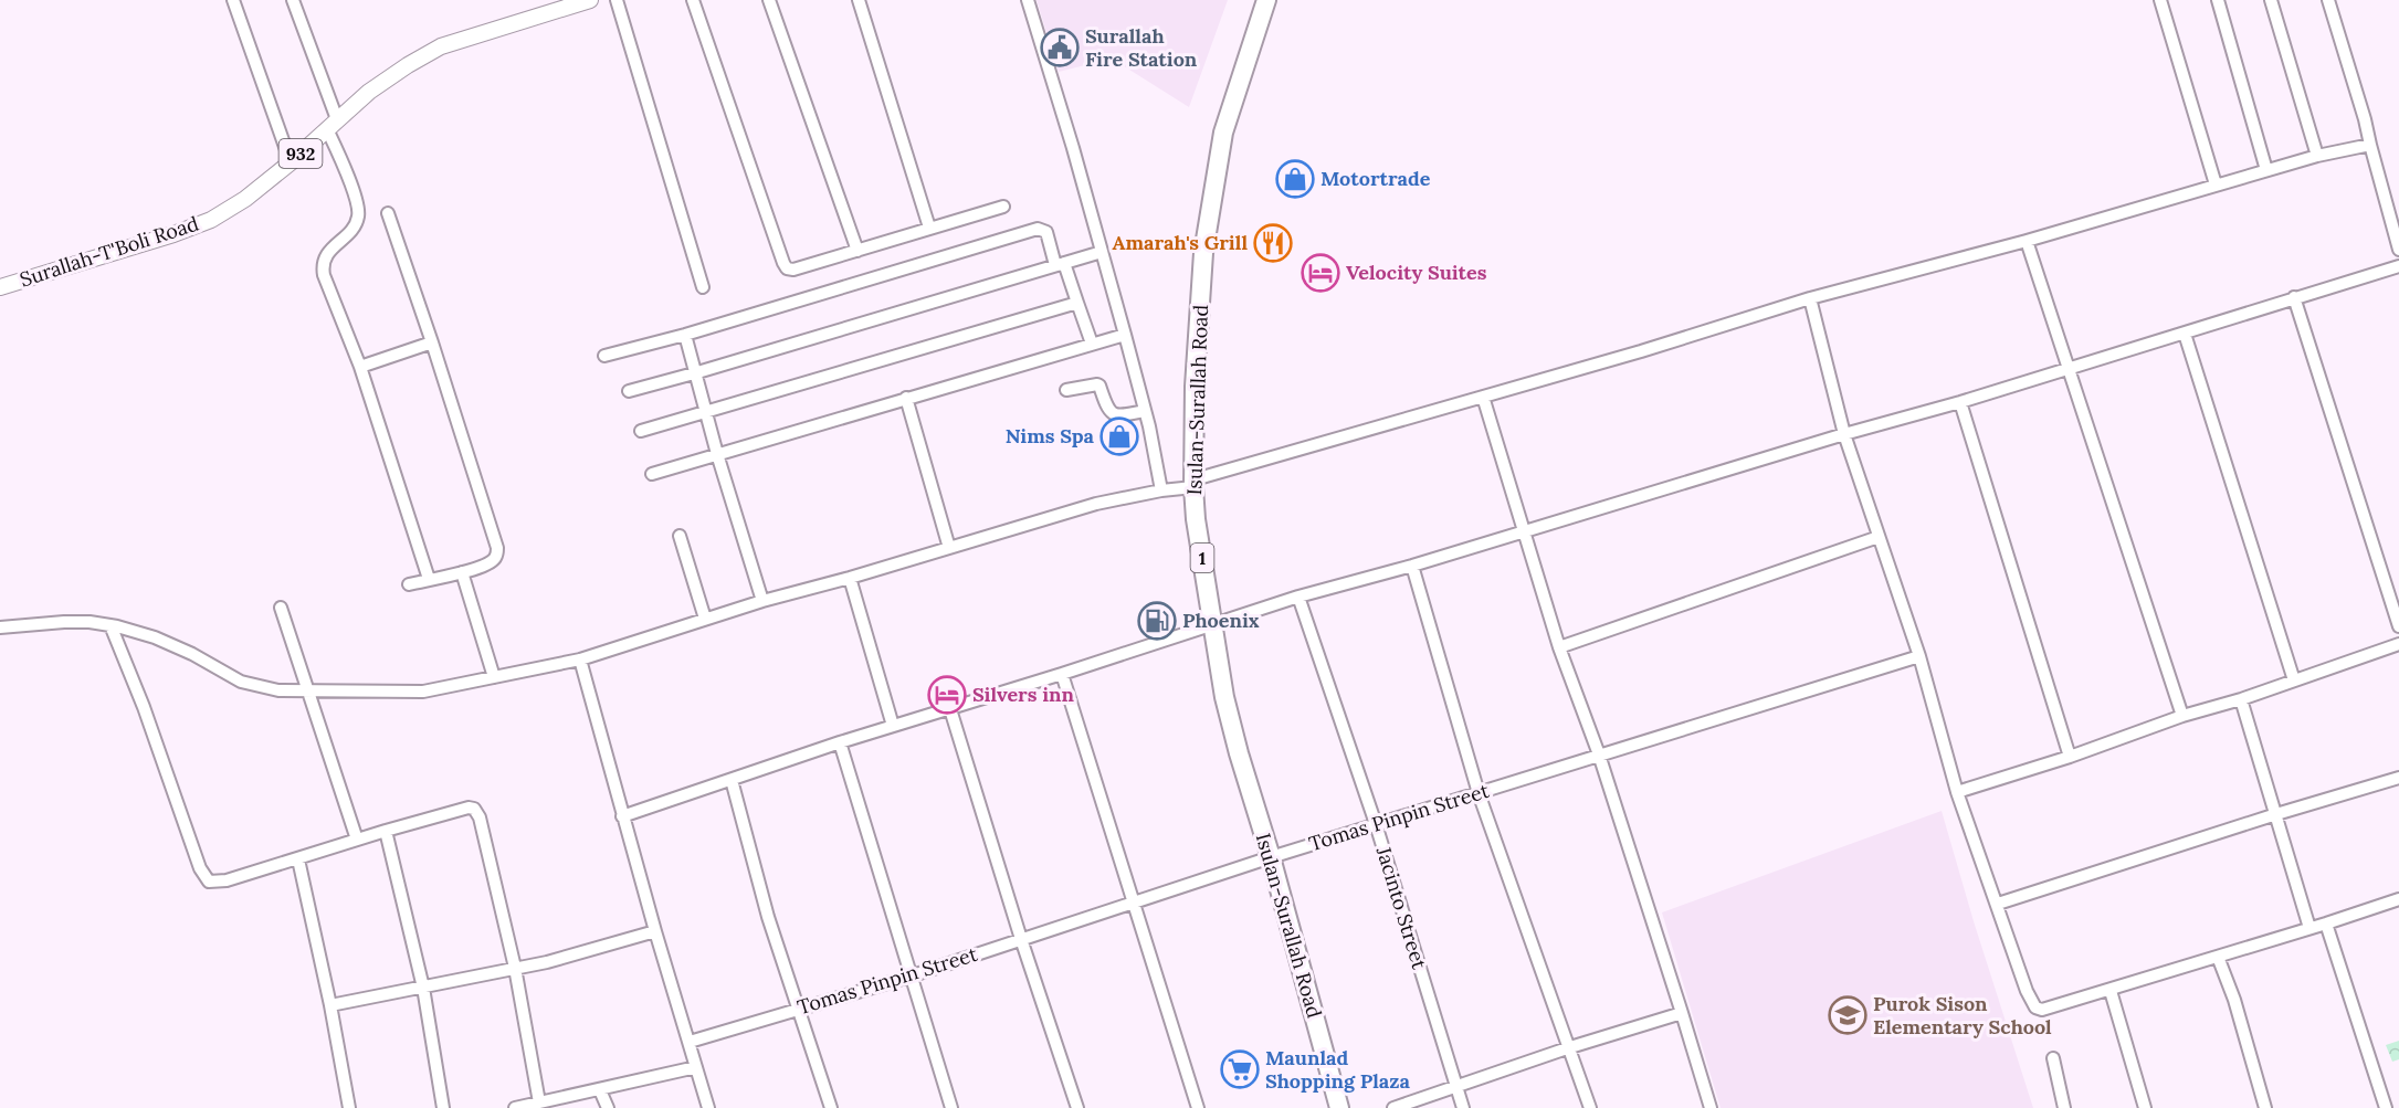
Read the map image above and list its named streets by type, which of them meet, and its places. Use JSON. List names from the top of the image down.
{
  "streets": {
    "highway": ["Isulan-Surallah Road", "1"],
    "main road": ["932", "Surallah-T'Boli Road"],
    "street": ["Tomas Pinpin Street", "Jacinto Street"]
  },
  "crossings": [
    ["Isulan-Surallah Road", "Tomas Pinpin Street"],
    ["Tomas Pinpin Street", "Jacinto Street"]
  ],
  "places": {
    "public building": ["Surallah Fire Station"],
    "shop": ["Motortrade", "Nims Spa"],
    "restaurant": ["Amarah's Grill"],
    "hotel": ["Velocity Suites", "Silvers inn"],
    "fuel station": ["Phoenix"],
    "school or university": ["Purok Sison Elementary School"],
    "supermarket": ["Maunlad Shopping Plaza"]
  }
}
